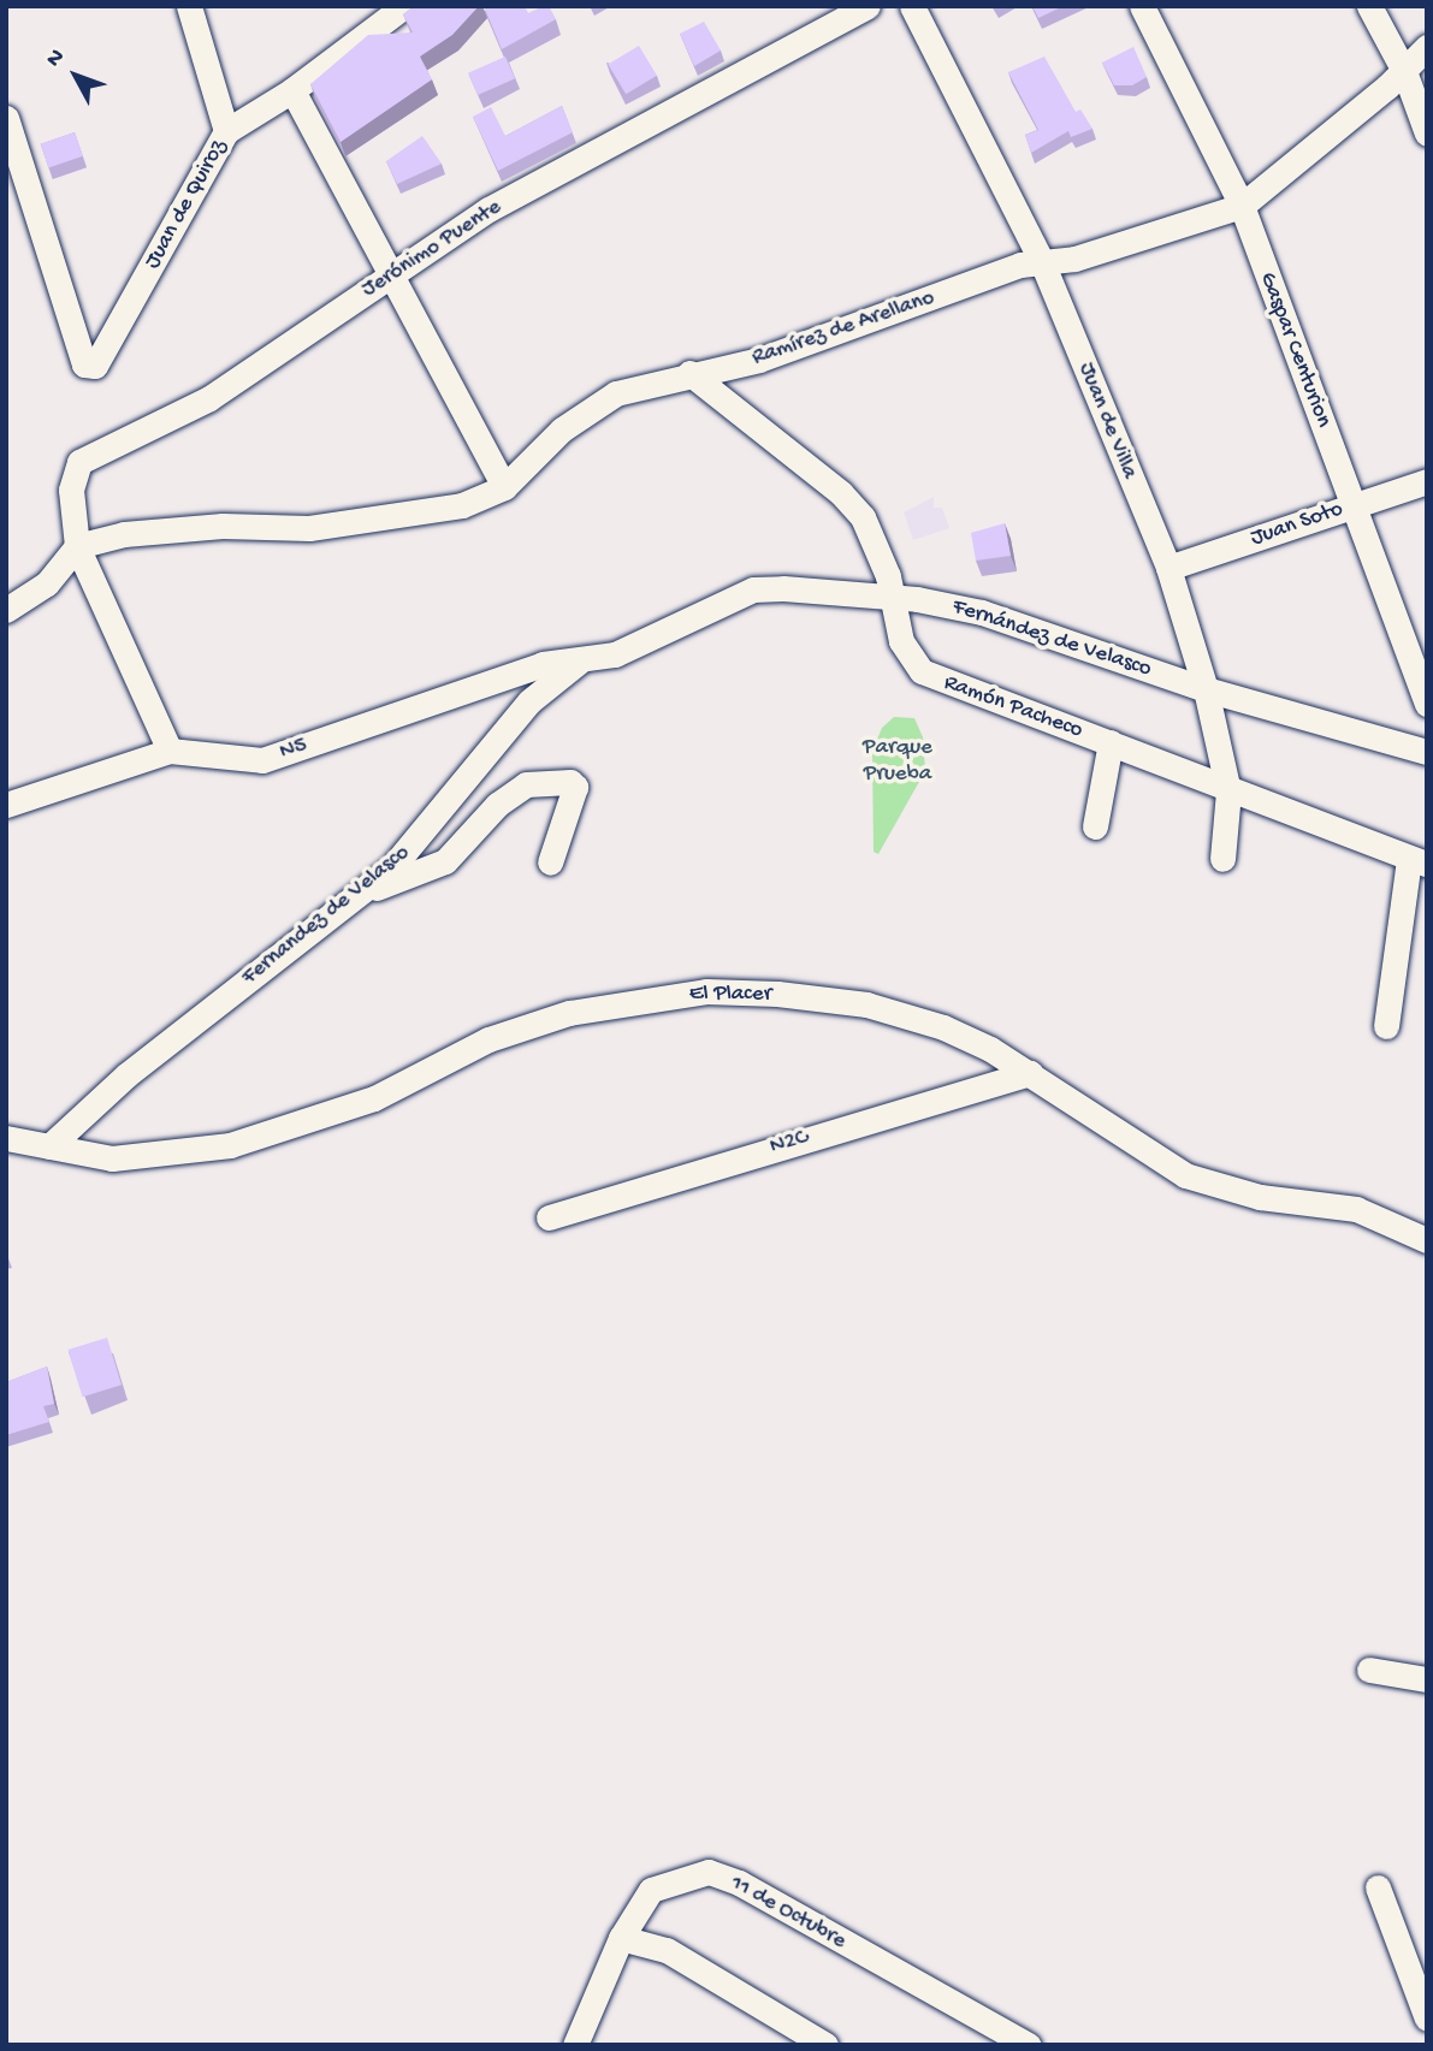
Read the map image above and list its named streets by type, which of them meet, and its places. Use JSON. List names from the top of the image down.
{
  "streets": {
    "street": [
      "Juan de Quiroz",
      "Jerónimo Puente",
      "Ramírez de Arellano",
      "Gaspar Centurion",
      "Juan de Villa",
      "Juan Soto",
      "Fernández de Velasco",
      "Ramón Pacheco",
      "N5",
      "Fernandez de Velasco",
      "El Placer",
      "N2C",
      "11 de Octubre"
    ]
  },
  "crossings": [
    ["Jerónimo Puente", "Ramírez de Arellano"],
    ["Jerónimo Puente", "N5"],
    ["Ramírez de Arellano", "Gaspar Centurion"],
    ["Ramírez de Arellano", "Juan de Villa"],
    ["Ramírez de Arellano", "Ramón Pacheco"],
    ["Gaspar Centurion", "Juan Soto"],
    ["Juan de Villa", "Juan Soto"],
    ["Juan de Villa", "Fernández de Velasco"],
    ["Juan de Villa", "Ramón Pacheco"],
    ["Fernández de Velasco", "Ramón Pacheco"],
    ["Fernández de Velasco", "N5"],
    ["Fernández de Velasco", "Fernandez de Velasco"],
    ["N5", "Fernandez de Velasco"],
    ["Fernandez de Velasco", "El Placer"],
    ["El Placer", "N2C"]
  ],
  "parks": ["Parque Prueba"],
  "north": "top left"
}
